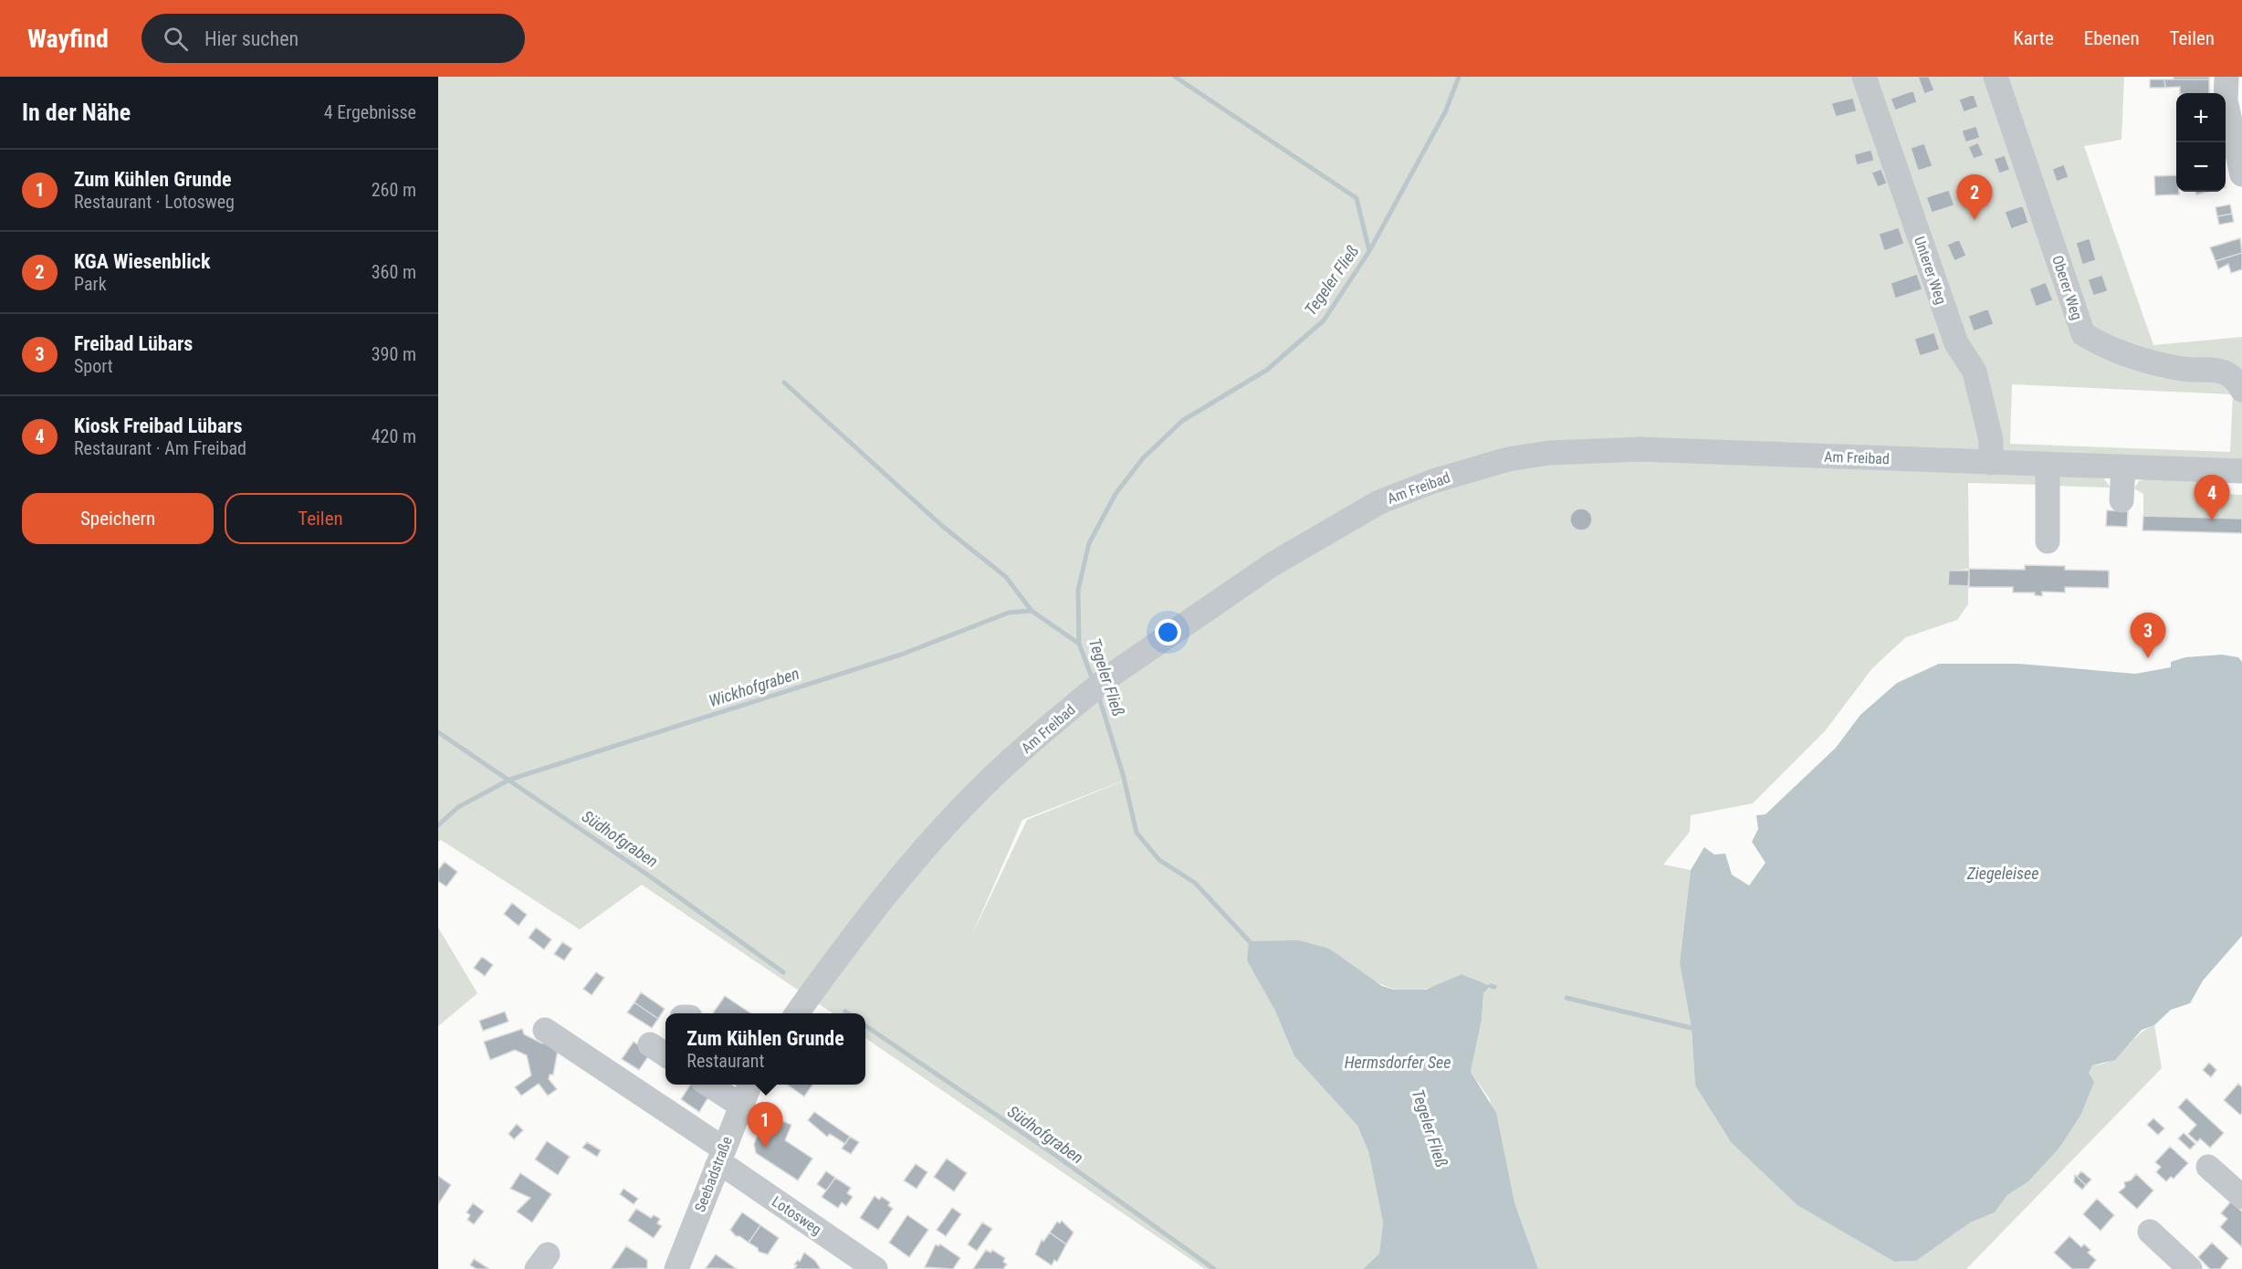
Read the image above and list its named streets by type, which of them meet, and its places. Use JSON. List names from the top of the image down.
{
  "streets": {
    "street": [
      "Unterer Weg",
      "Oberer Weg",
      "Am Freibad",
      "Seebadstraße",
      "Lotosweg"
    ]
  },
  "crossings": [
    ["Unterer Weg", "Am Freibad"],
    ["Seebadstraße", "Lotosweg"]
  ],
  "water": [
    "Tegeler Fließ",
    "Wickhofgraben",
    "Südhofgraben",
    "Ziegeleisee",
    "Hermsdorfer See"
  ],
  "page": {
    "header": "Wayfind",
    "search": "Hier suchen",
    "nav": ["Karte", "Ebenen", "Teilen"],
    "heading": ["In der Nähe", "4 Ergebnisse"],
    "map_buttons": ["+", "−"],
    "list": [
      {
        "mark": "1",
        "name": "Zum Kühlen Grunde",
        "note": "Restaurant · Lotosweg",
        "value": "260 m"
      },
      {
        "mark": "2",
        "name": "KGA Wiesenblick",
        "note": "Park",
        "value": "360 m"
      },
      {
        "mark": "3",
        "name": "Freibad Lübars",
        "note": "Sport",
        "value": "390 m"
      },
      {
        "mark": "4",
        "name": "Kiosk Freibad Lübars",
        "note": "Restaurant · Am Freibad",
        "value": "420 m"
      }
    ],
    "pins": [
      "2",
      "4",
      "3",
      "1"
    ],
    "buttons": ["Speichern", "Teilen"],
    "popup": ["Zum Kühlen Grunde", "Restaurant"]
  }
}
